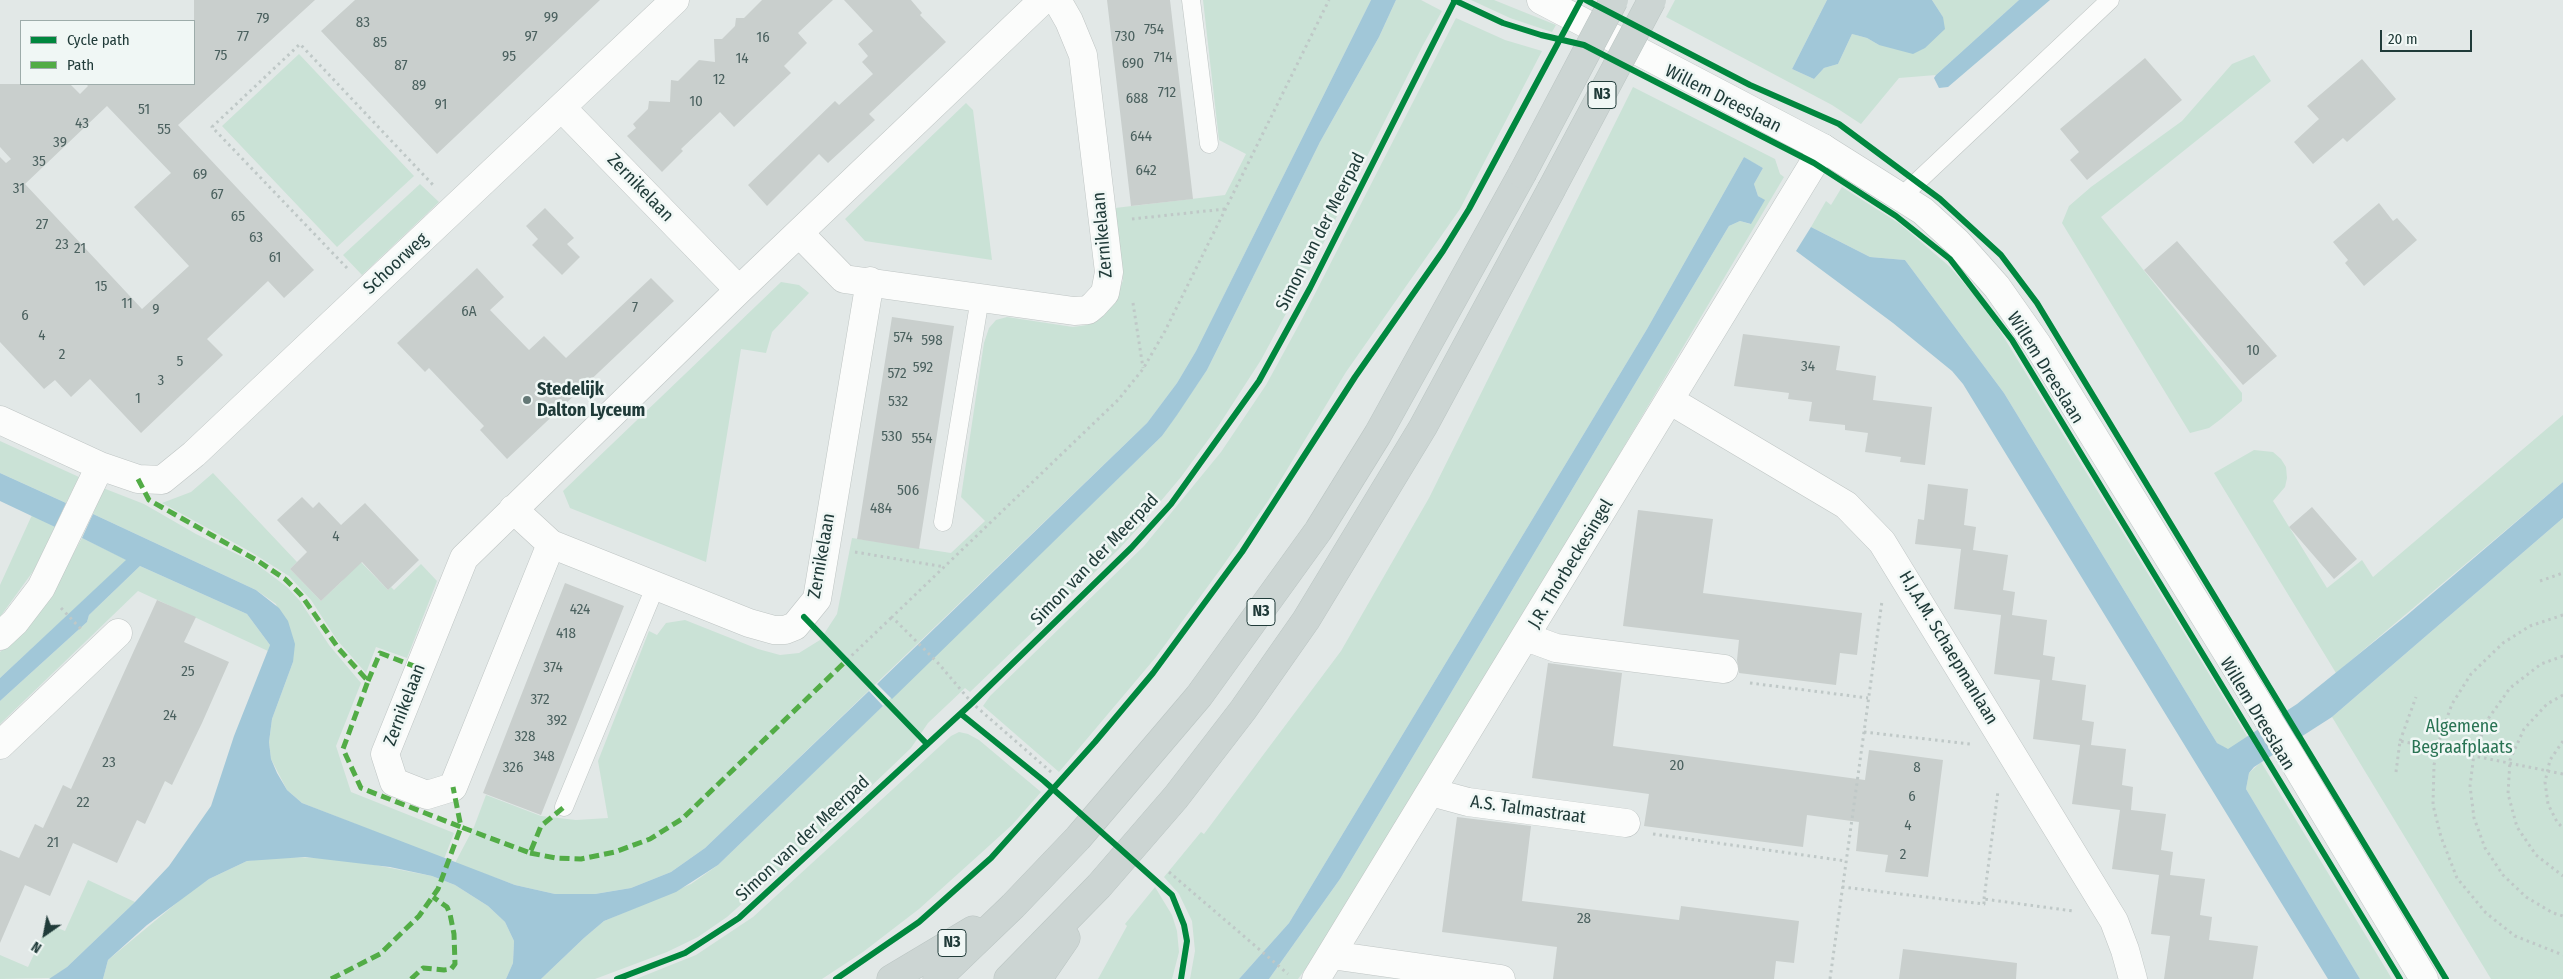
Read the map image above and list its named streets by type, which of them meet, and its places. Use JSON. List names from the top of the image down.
{
  "streets": {
    "main road": ["N3"],
    "street": [
      "Willem Dreeslaan",
      "Zernikelaan",
      "Schoorweg",
      "J.R. Thorbeckesingel",
      "H.J.A.M. Schaepmanlaan",
      "A.S. Talmastraat"
    ],
    "cycle path": ["Simon van der Meerpad"]
  },
  "crossings": [
    ["Willem Dreeslaan", "J.R. Thorbeckesingel"],
    ["Zernikelaan", "Schoorweg"],
    ["J.R. Thorbeckesingel", "H.J.A.M. Schaepmanlaan"],
    ["J.R. Thorbeckesingel", "A.S. Talmastraat"]
  ],
  "parks": ["Algemene Begraafplaats"],
  "places": ["Stedelijk Dalton Lyceum"],
  "house_numbers": [
    "99",
    "79",
    "83",
    "754",
    "77",
    "97",
    "730",
    "16",
    "85",
    "75",
    "95",
    "714",
    "14",
    "690",
    "87",
    "12",
    "89",
    "712",
    "688",
    "10",
    "91",
    "51",
    "43",
    "55",
    "644",
    "39",
    "35",
    "642",
    "69",
    "31",
    "67",
    "65",
    "27",
    "63",
    "23",
    "21",
    "61",
    "15",
    "11",
    "7",
    "9",
    "6A",
    "6",
    "4",
    "574",
    "598",
    "10",
    "2",
    "5",
    "34",
    "592",
    "572",
    "3",
    "1",
    "532",
    "530",
    "554",
    "506",
    "484",
    "4",
    "424",
    "418",
    "374",
    "25",
    "372",
    "24",
    "392",
    "328",
    "348",
    "23",
    "20",
    "326",
    "8",
    "6",
    "22",
    "4",
    "21",
    "2",
    "28"
  ],
  "legend": ["Cycle path", "Path"],
  "scale_bar": "20 m",
  "north": "bottom left"
}
